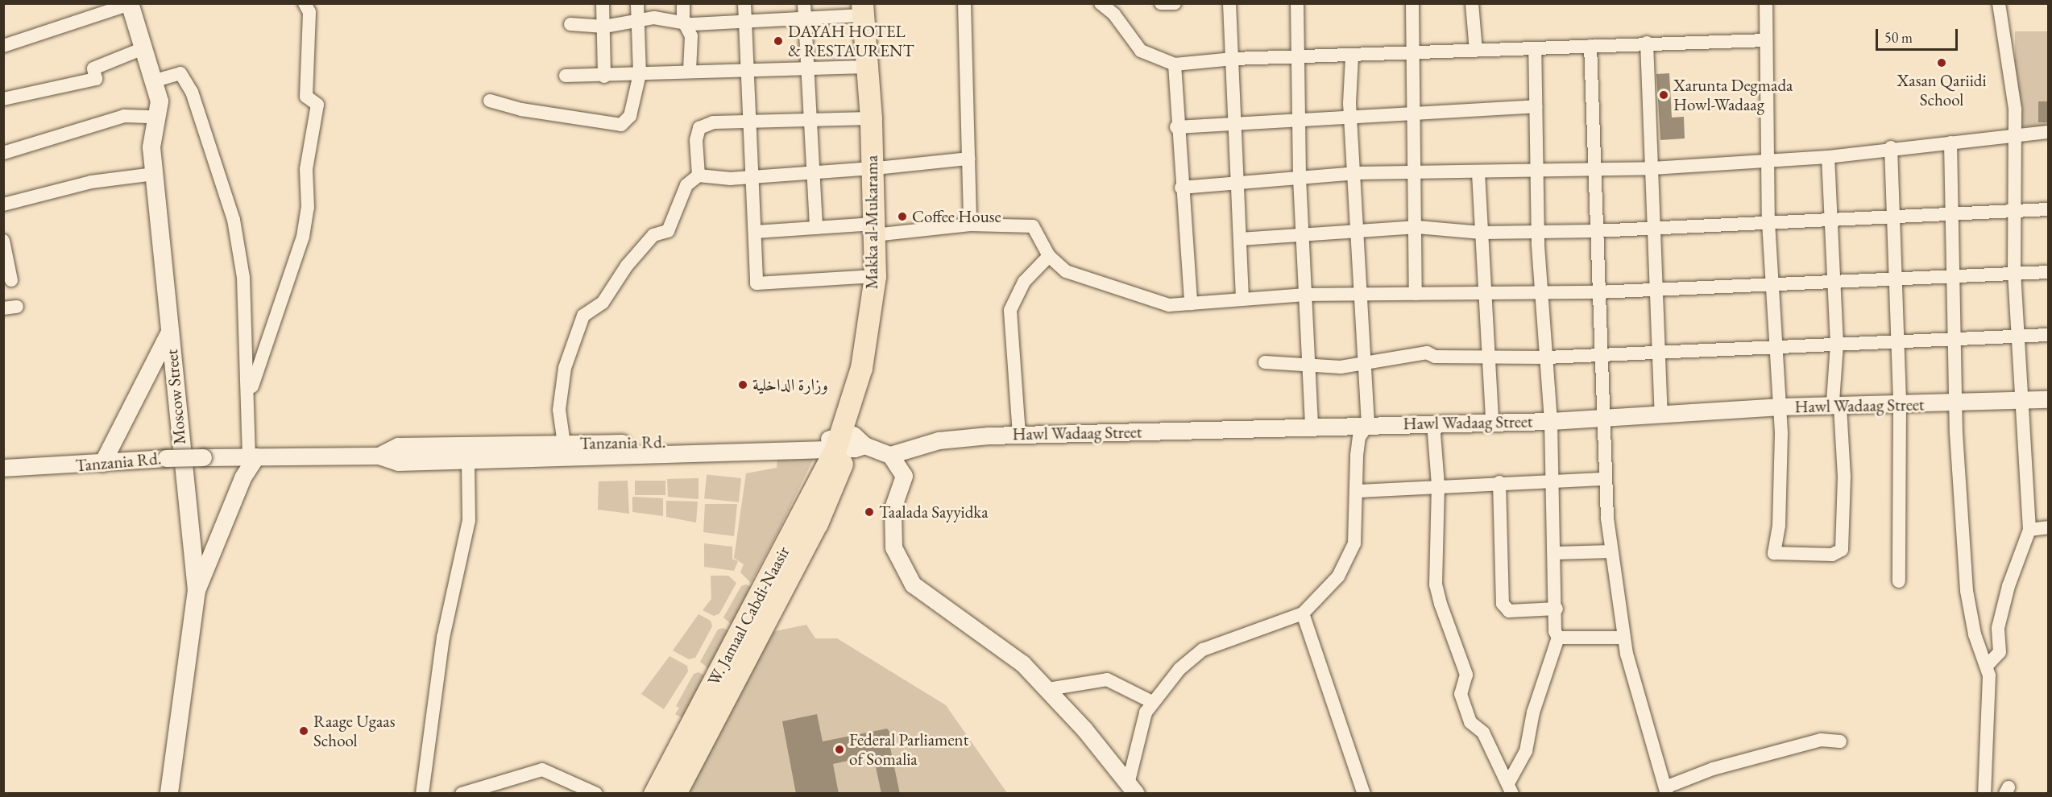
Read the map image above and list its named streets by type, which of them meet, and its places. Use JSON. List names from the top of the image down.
{
  "streets": {
    "highway": ["Makka al-Mukarama", "W. Jamaal Cabdi-Naasir"],
    "main road": ["Moscow Street"],
    "street": ["Hawl Wadaag Street", "Tanzania Rd."]
  },
  "crossings": [
    ["Makka al-Mukarama", "Tanzania Rd."],
    ["Makka al-Mukarama", "W. Jamaal Cabdi-Naasir"],
    ["Hawl Wadaag Street", "Tanzania Rd."],
    ["Tanzania Rd.", "W. Jamaal Cabdi-Naasir"]
  ],
  "places": [
    "DAYAH HOTEL & RESTAURENT",
    "Xasan Qariidi School",
    "Xarunta Degmada Howl-Wadaag",
    "Coffee House",
    "وزارة الداخلية",
    "Taalada Sayyidka",
    "Raage Ugaas School",
    "Federal Parliament of Somalia"
  ],
  "scale_bar": "50 m"
}
